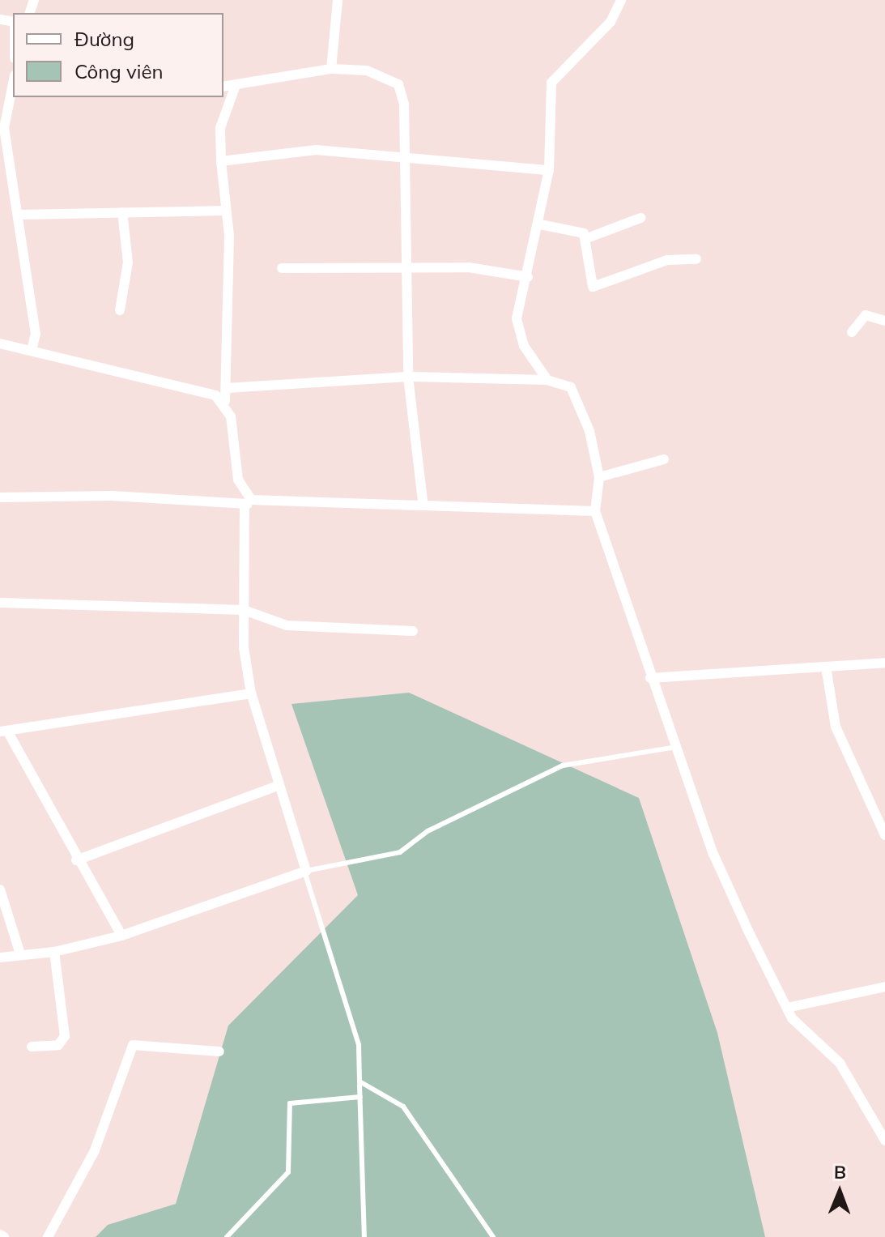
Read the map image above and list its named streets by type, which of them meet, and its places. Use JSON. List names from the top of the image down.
{
  "legend": ["Đường", "Công viên"],
  "north": "top"
}
